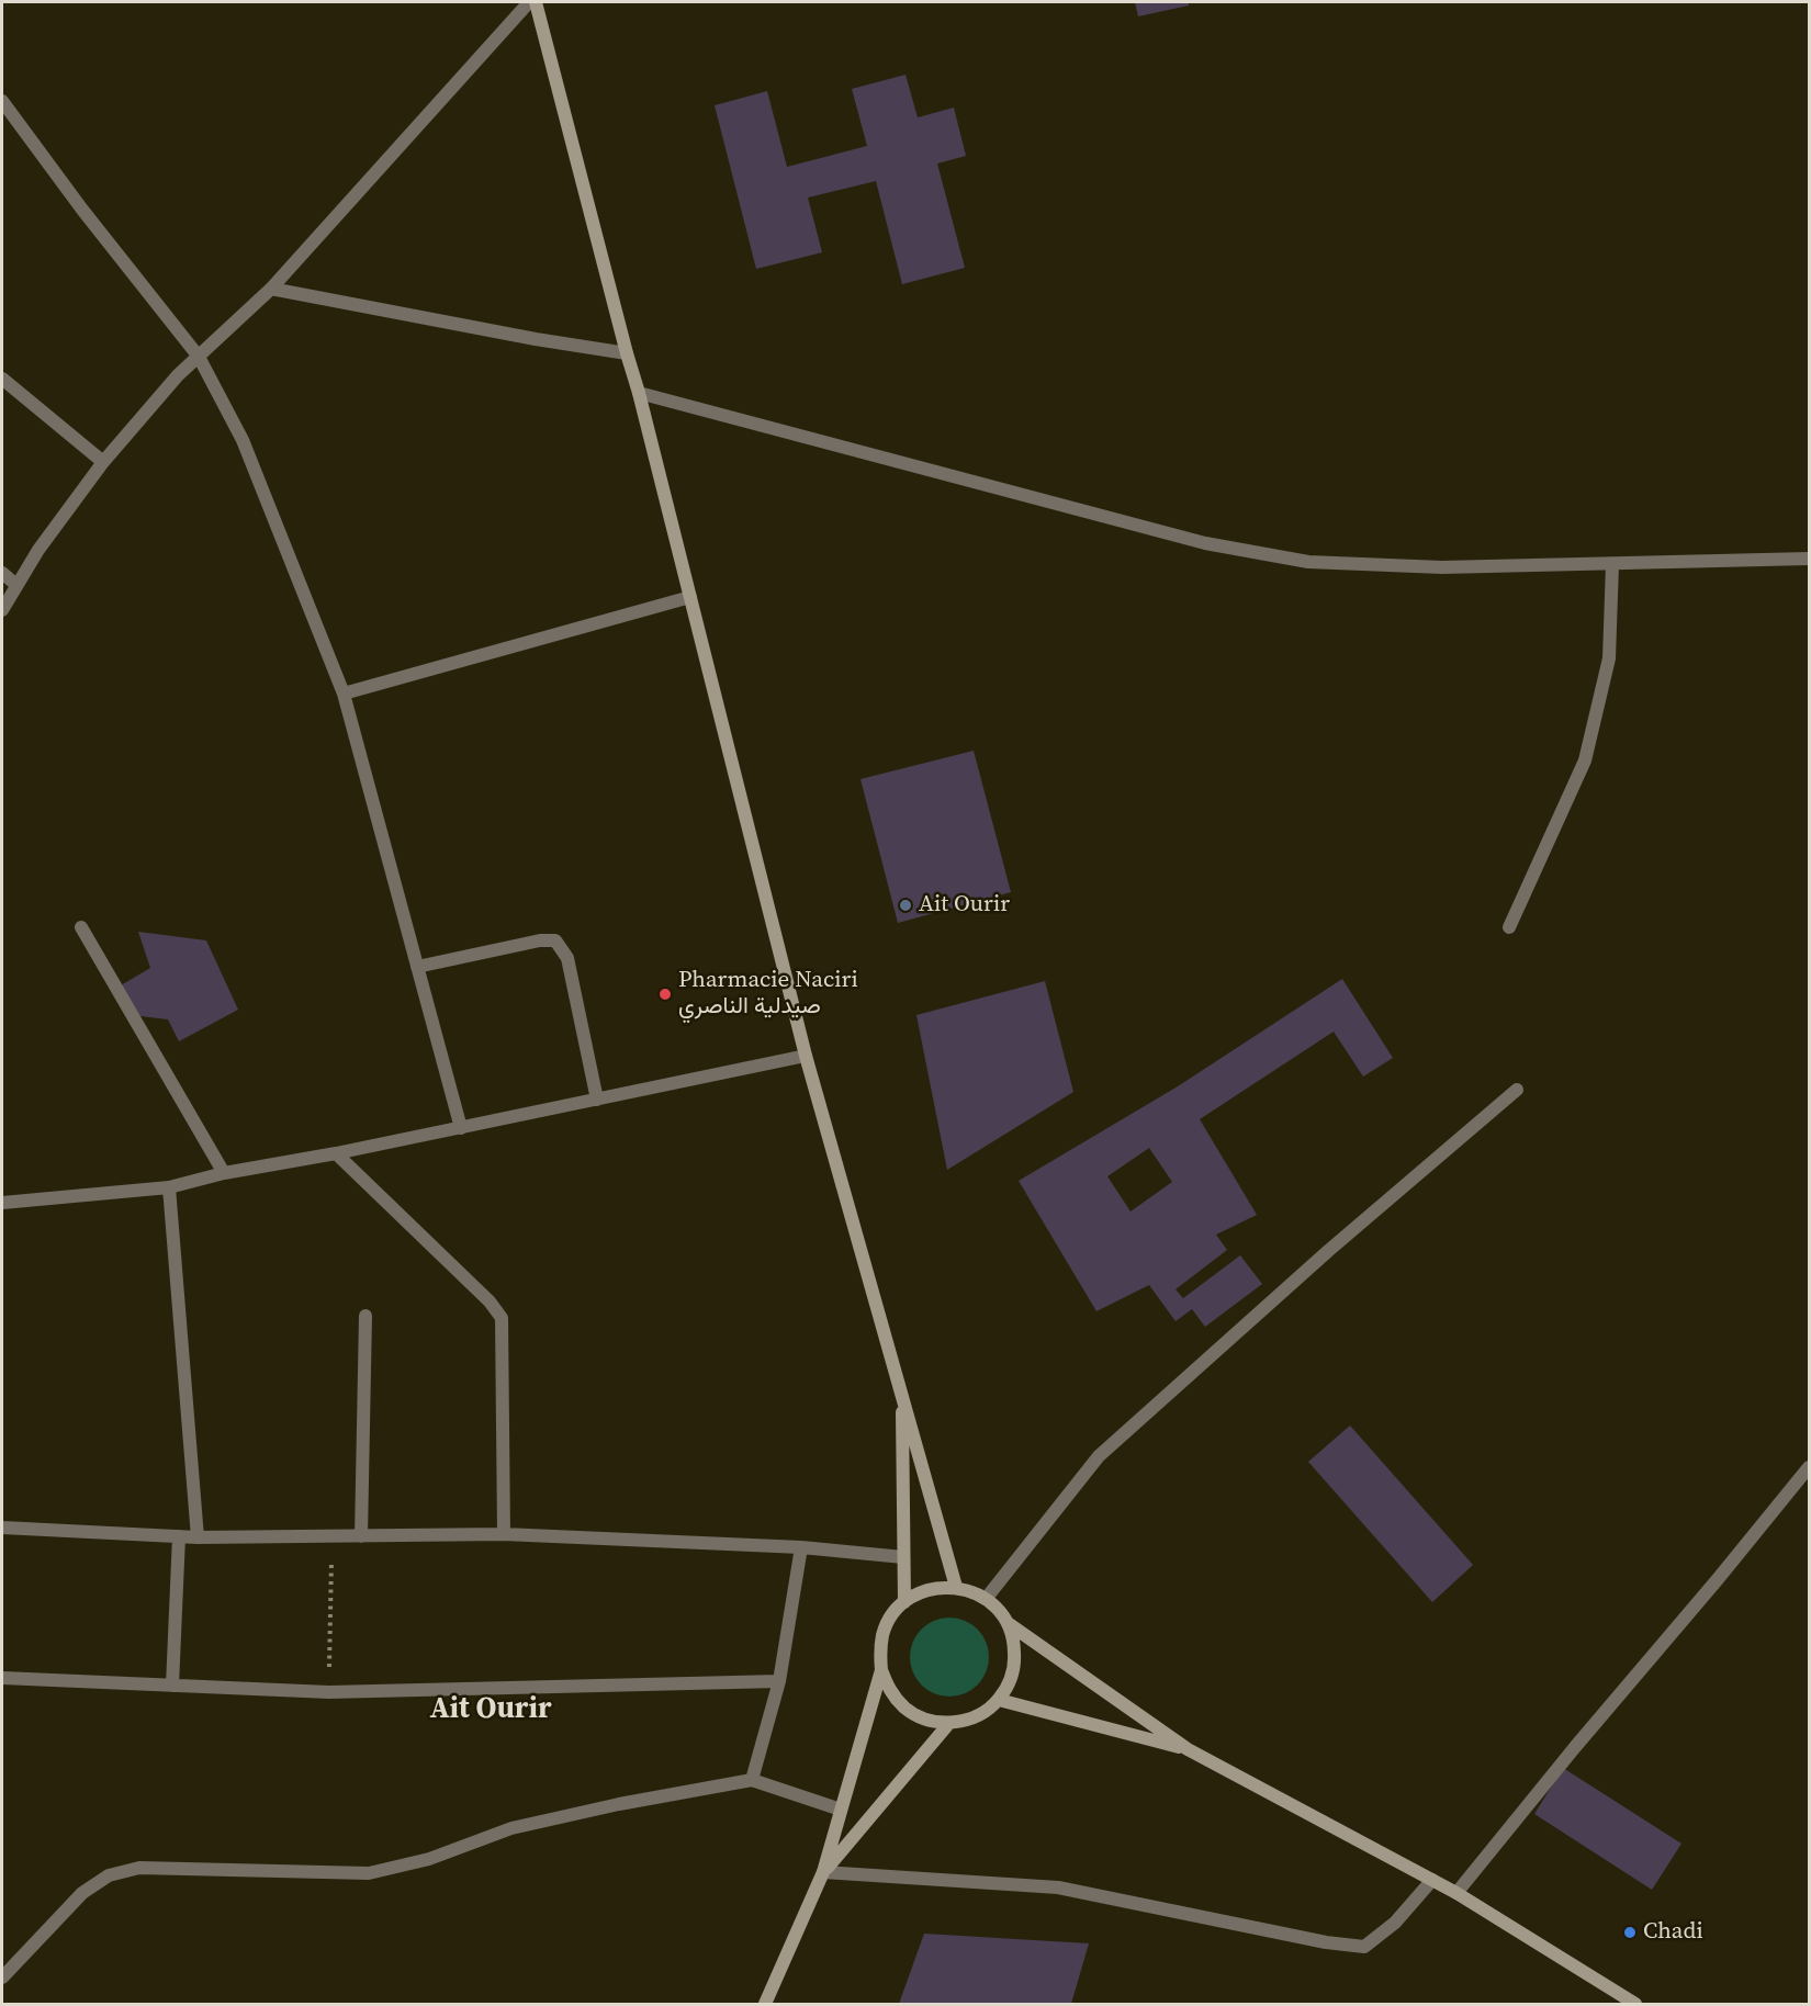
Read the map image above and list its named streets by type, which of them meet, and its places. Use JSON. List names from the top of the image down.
{
  "districts": ["Ait Ourir"],
  "places": ["Ait Ourir", "Pharmacie Naciri صيدلية الناصري", "Chadi"]
}
